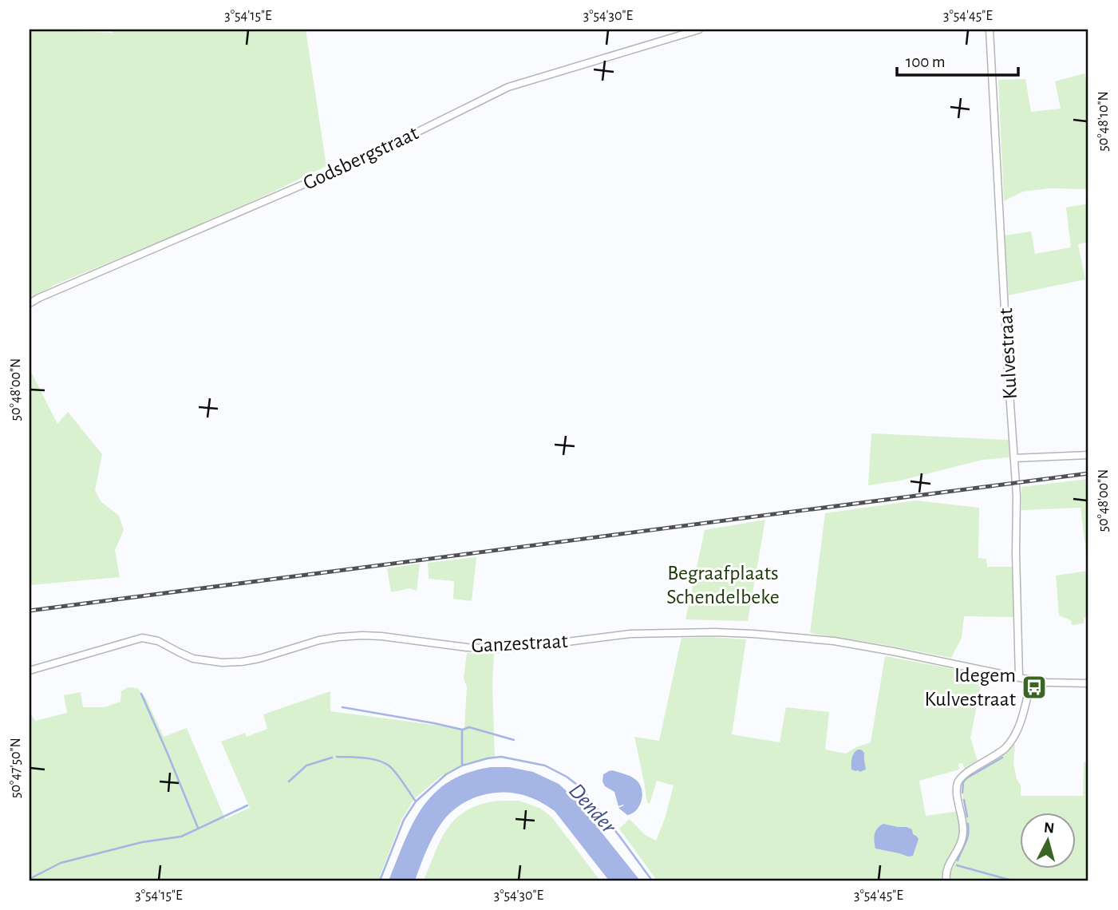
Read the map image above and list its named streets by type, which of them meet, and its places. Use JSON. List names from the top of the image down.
{
  "streets": {
    "street": ["Godsbergstraat", "Kulvestraat", "Ganzestraat"]
  },
  "crossings": [
    ["Kulvestraat", "Ganzestraat"]
  ],
  "water": ["Dender"],
  "parks": ["Begraafplaats Schendelbeke"],
  "places": {
    "bus stop": ["Idegem Kulvestraat"]
  },
  "scale_bar": "100 m",
  "north": "top",
  "coordinates": [
    "3°54'15\"E",
    "3°54'30\"E",
    "3°54'45\"E",
    "50°48'10\"N",
    "50°48'00\"N",
    "50°47'50\"N"
  ]
}
